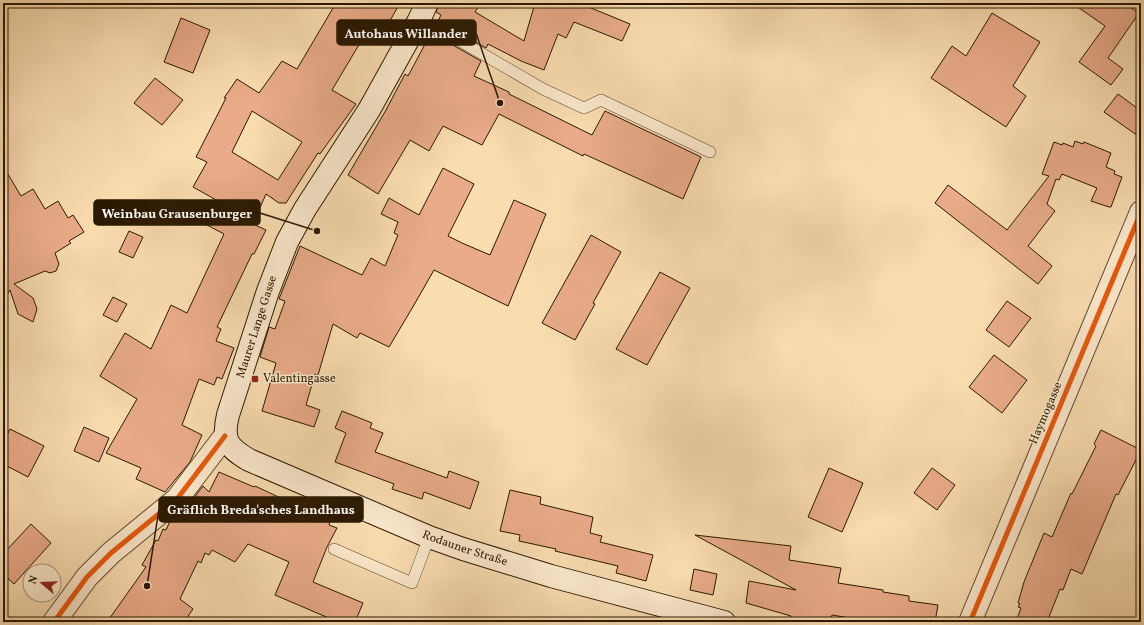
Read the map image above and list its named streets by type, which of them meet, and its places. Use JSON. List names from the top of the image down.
{
  "streets": {
    "main road": ["Maurer Lange Gasse", "Haymogasse", "Rodauner Straße"]
  },
  "crossings": [
    ["Maurer Lange Gasse", "Rodauner Straße"]
  ],
  "places": {
    "other": ["Autohaus Willander", "Weinbau Grausenburger", "Gräflich Breda'sches Landhaus"],
    "transit": ["Valentingasse"]
  },
  "north": "left"
}
